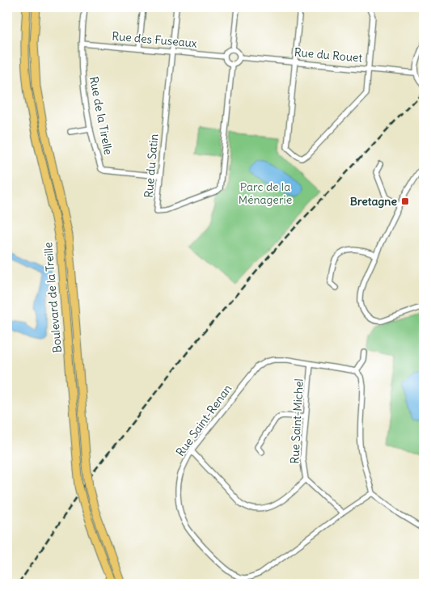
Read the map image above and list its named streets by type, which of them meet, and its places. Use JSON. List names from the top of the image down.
{
  "streets": {
    "main road": ["Boulevard de la Treille"],
    "street": [
      "Rue des Fuseaux",
      "Rue du Rouet",
      "Rue de la Tirelle",
      "Rue du Satin",
      "Rue Saint-Renan",
      "Rue Saint-Michel"
    ]
  },
  "crossings": [
    ["Rue des Fuseaux", "Rue du Rouet"],
    ["Rue des Fuseaux", "Rue de la Tirelle"],
    ["Rue des Fuseaux", "Rue du Satin"],
    ["Rue du Rouet", "Rue du Satin"],
    ["Rue de la Tirelle", "Rue du Satin"],
    ["Rue Saint-Renan", "Rue Saint-Michel"]
  ],
  "parks": ["Parc de la Ménagerie"],
  "places": {
    "transit": ["Bretagne"]
  }
}
